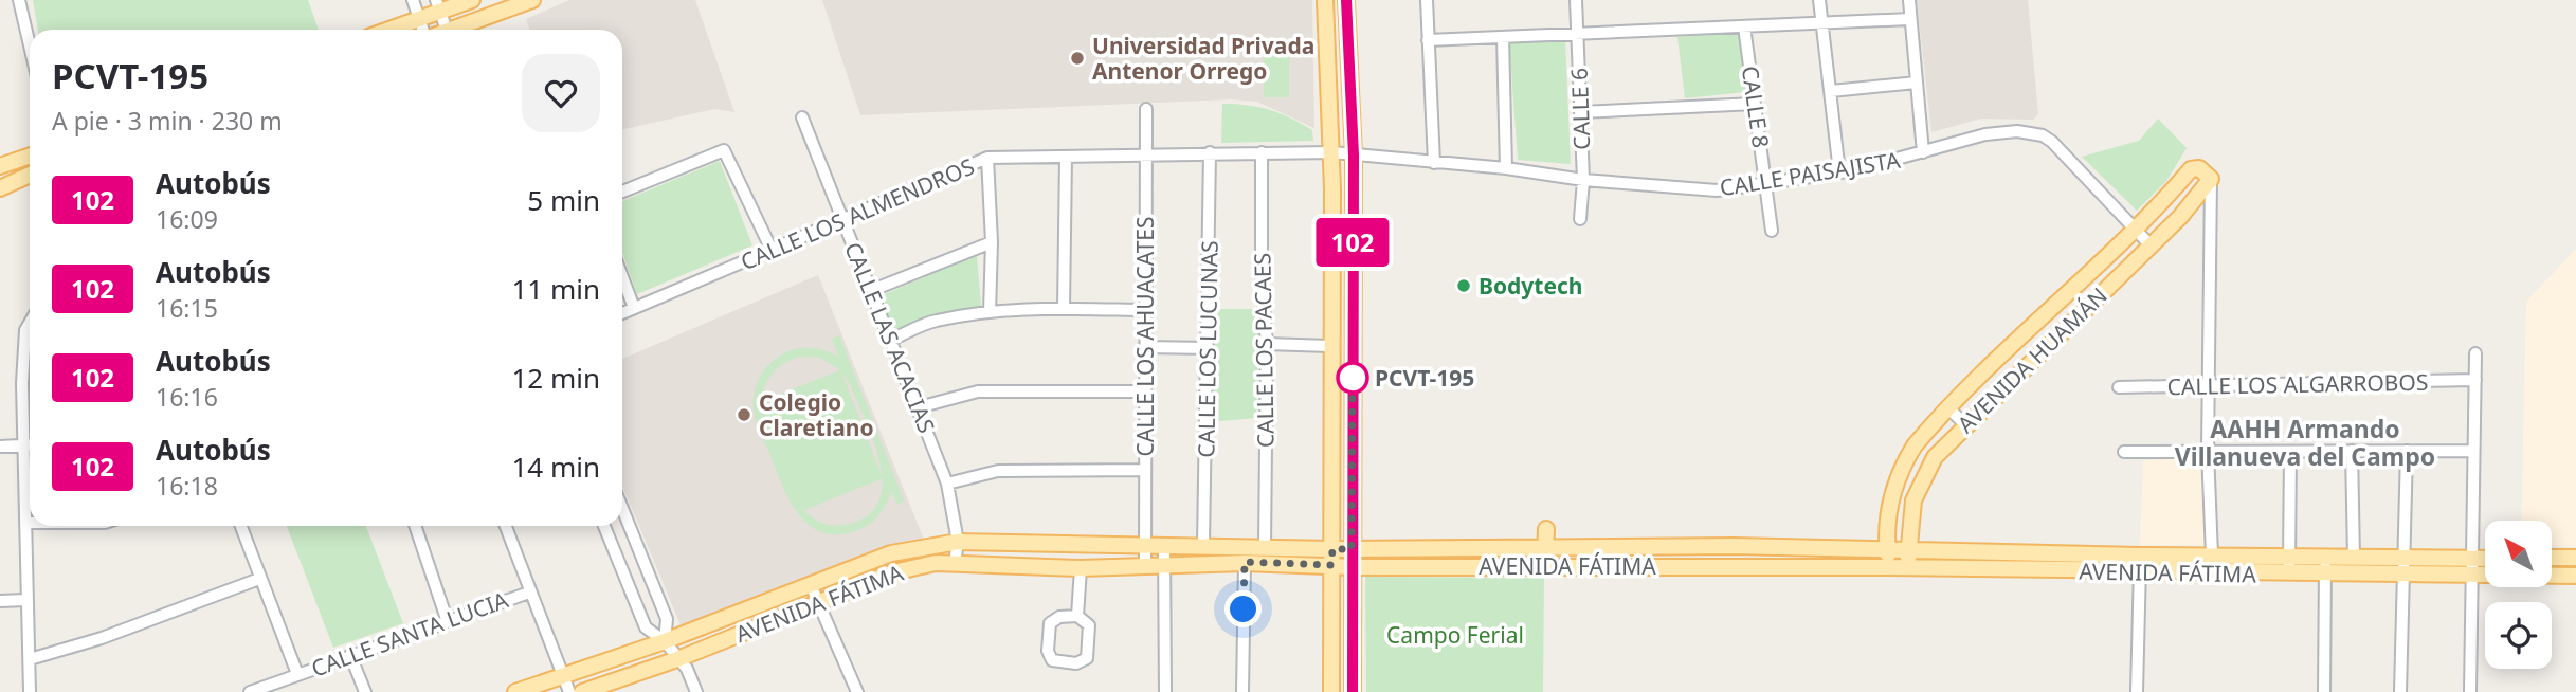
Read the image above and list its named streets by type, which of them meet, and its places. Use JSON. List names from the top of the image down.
{
  "streets": {
    "main road": ["AVENIDA HUAMÁN", "AVENIDA FÁTIMA"],
    "street": [
      "CALLE 8",
      "CALLE 6",
      "CALLE PAISAJISTA",
      "CALLE LOS ALMENDROS",
      "CALLE LOS AHUACATES",
      "CALLE LAS ACACIAS",
      "CALLE LOS LUCUNAS",
      "CALLE LOS PACAES",
      "CALLE LOS ALGARROBOS",
      "CALLE SANTA LUCIA"
    ]
  },
  "crossings": [
    ["CALLE 8", "CALLE PAISAJISTA"],
    ["CALLE 6", "CALLE PAISAJISTA"],
    ["CALLE PAISAJISTA", "CALLE LOS ALMENDROS"],
    ["CALLE PAISAJISTA", "AVENIDA HUAMÁN"],
    ["CALLE LOS ALMENDROS", "CALLE LOS AHUACATES"],
    ["CALLE LOS ALMENDROS", "CALLE LAS ACACIAS"],
    ["CALLE LOS ALMENDROS", "CALLE LOS LUCUNAS"],
    ["CALLE LOS ALMENDROS", "CALLE LOS PACAES"],
    ["CALLE LOS AHUACATES", "AVENIDA FÁTIMA"],
    ["CALLE LAS ACACIAS", "AVENIDA FÁTIMA"],
    ["CALLE LOS LUCUNAS", "AVENIDA FÁTIMA"],
    ["CALLE LOS PACAES", "AVENIDA FÁTIMA"],
    ["AVENIDA HUAMÁN", "AVENIDA FÁTIMA"]
  ],
  "districts": ["AAHH Armando Villanueva del Campo"],
  "parks": ["Campo Ferial"],
  "places": [
    "Universidad Privada Antenor Orrego",
    "Bodytech",
    "PCVT-195",
    "Colegio Claretiano"
  ],
  "lines": ["bus line 102"],
  "north": "top left",
  "page": {
    "on_map": "102",
    "heading": ["PCVT-195", "A pie · 3 min · 230 m"],
    "list": [
      {
        "mark": "102",
        "name": "Autobús",
        "note": "16:09",
        "value": "5 min"
      },
      {
        "mark": "102",
        "name": "Autobús",
        "note": "16:15",
        "value": "11 min"
      },
      {
        "mark": "102",
        "name": "Autobús",
        "note": "16:16",
        "value": "12 min"
      },
      {
        "mark": "102",
        "name": "Autobús",
        "note": "16:18",
        "value": "14 min"
      }
    ]
  }
}
